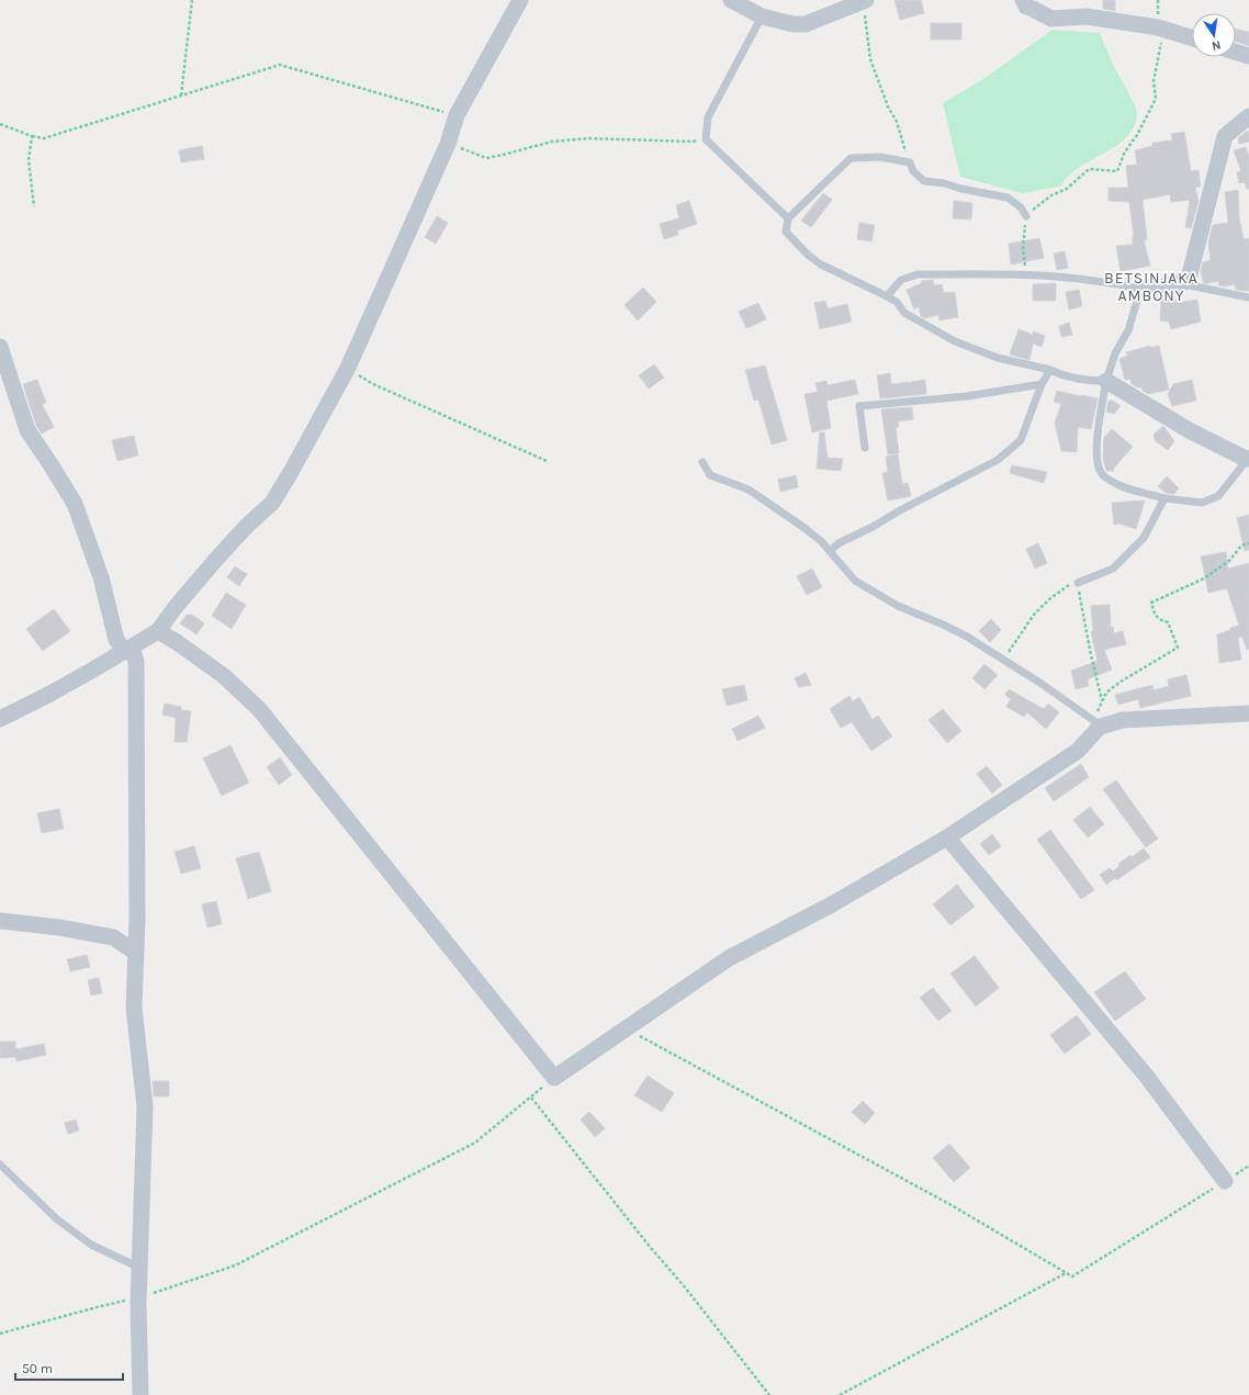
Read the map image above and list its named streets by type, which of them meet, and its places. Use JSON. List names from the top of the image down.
{
  "districts": ["BETSINJAKA AMBONY"],
  "scale_bar": "50 m",
  "north": "bottom"
}
